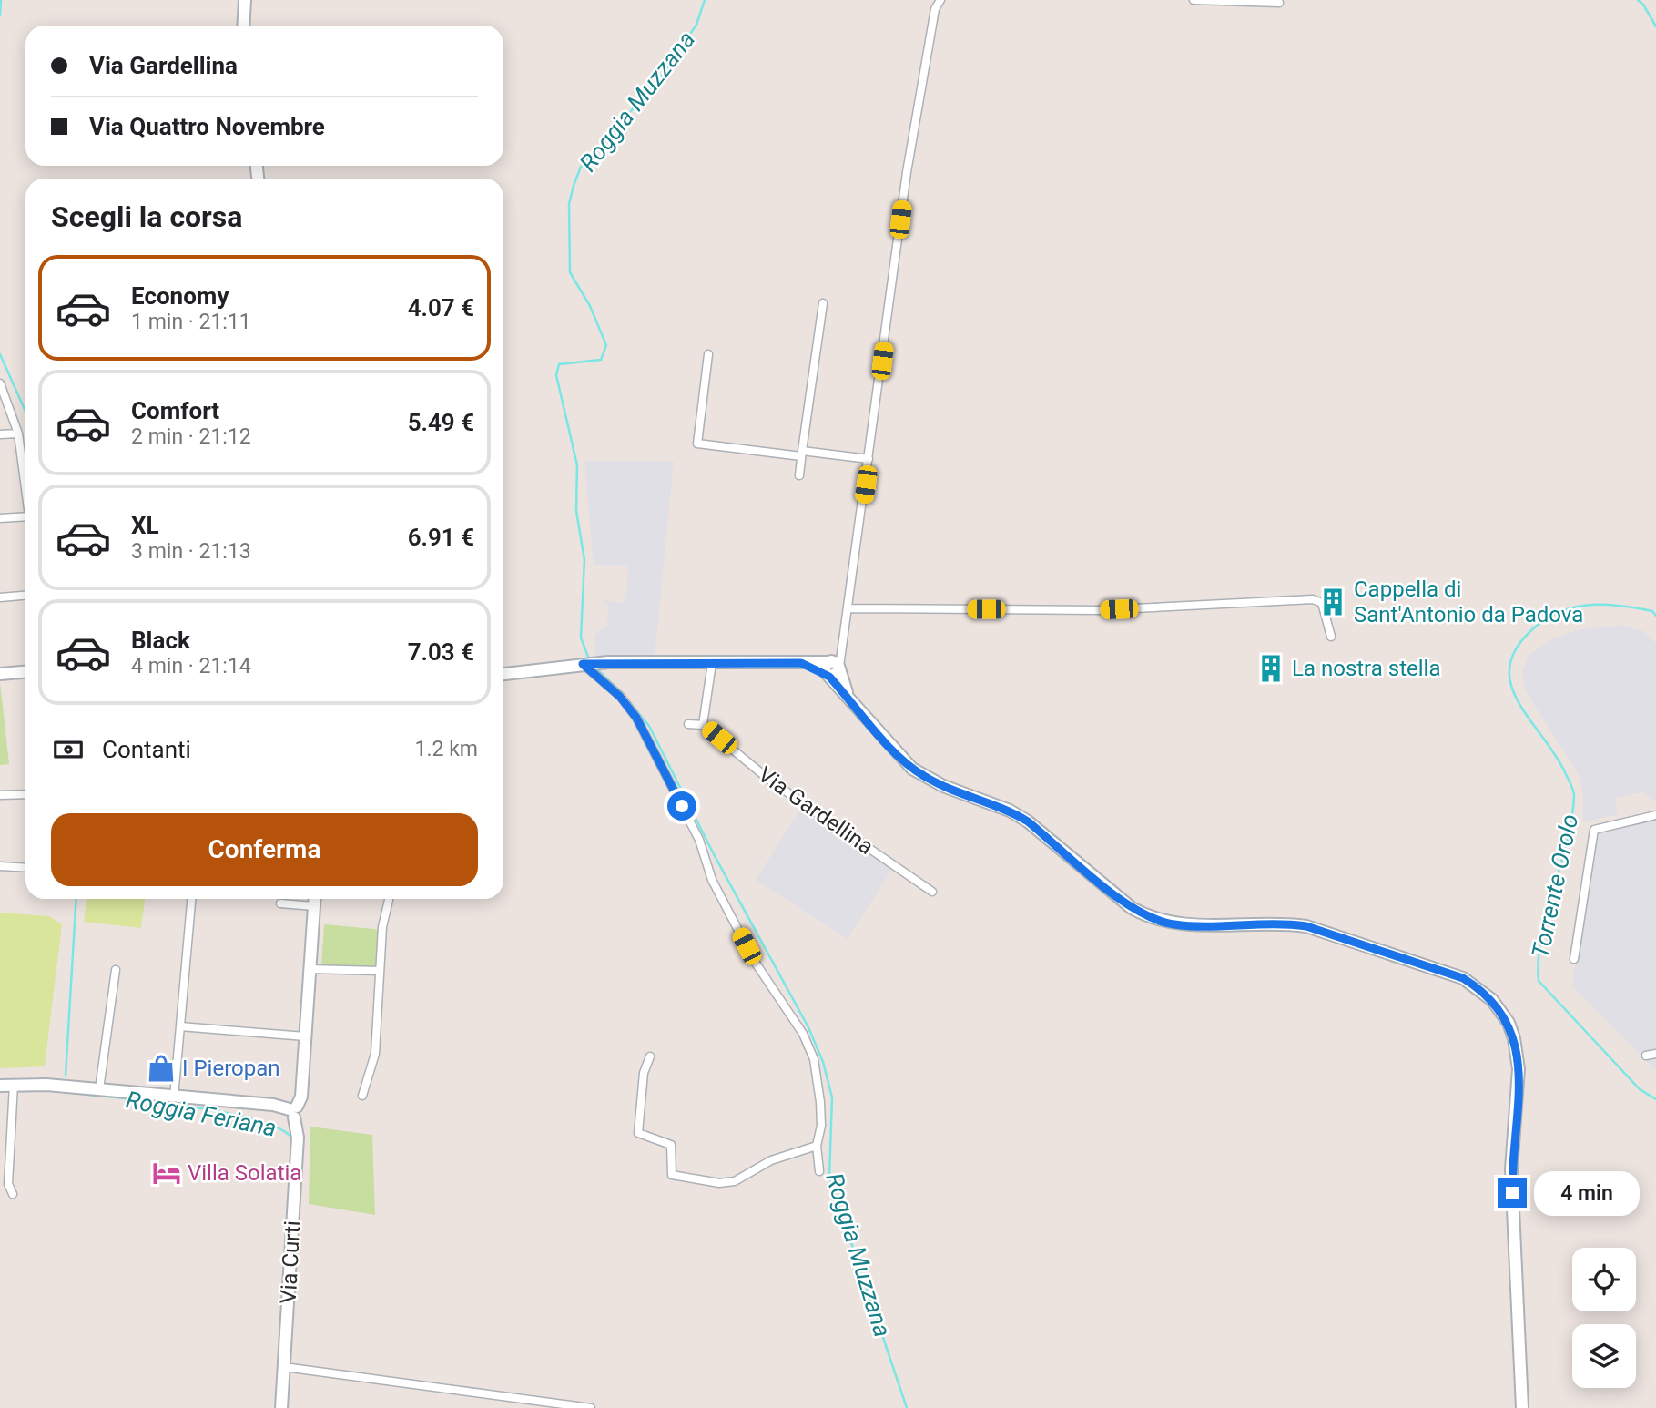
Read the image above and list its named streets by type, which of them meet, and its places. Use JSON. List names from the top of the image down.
{
  "streets": {
    "street": ["Via Gardellina", "Via Curti"]
  },
  "water": ["Roggia Muzzana", "Torrente Orolo", "Roggia Feriana"],
  "places": {
    "building": ["Cappella di Sant'Antonio da Padova", "La nostra stella"],
    "shop": ["I Pieropan"],
    "hotel": ["Villa Solatia"]
  },
  "page": {
    "banner": ["Via Gardellina", "Via Quattro Novembre"],
    "heading": "Scegli la corsa",
    "list": [
      {
        "name": "Economy",
        "note": "1 min · 21:11",
        "value": "4.07 €"
      },
      {
        "name": "Comfort",
        "note": "2 min · 21:12",
        "value": "5.49 €"
      },
      {
        "name": "XL",
        "note": "3 min · 21:13",
        "value": "6.91 €"
      },
      {
        "name": "Black",
        "note": "4 min · 21:14",
        "value": "7.03 €"
      }
    ],
    "pay": ["Contanti", "1.2 km"],
    "buttons": "Conferma",
    "bubble": "4 min"
  }
}
